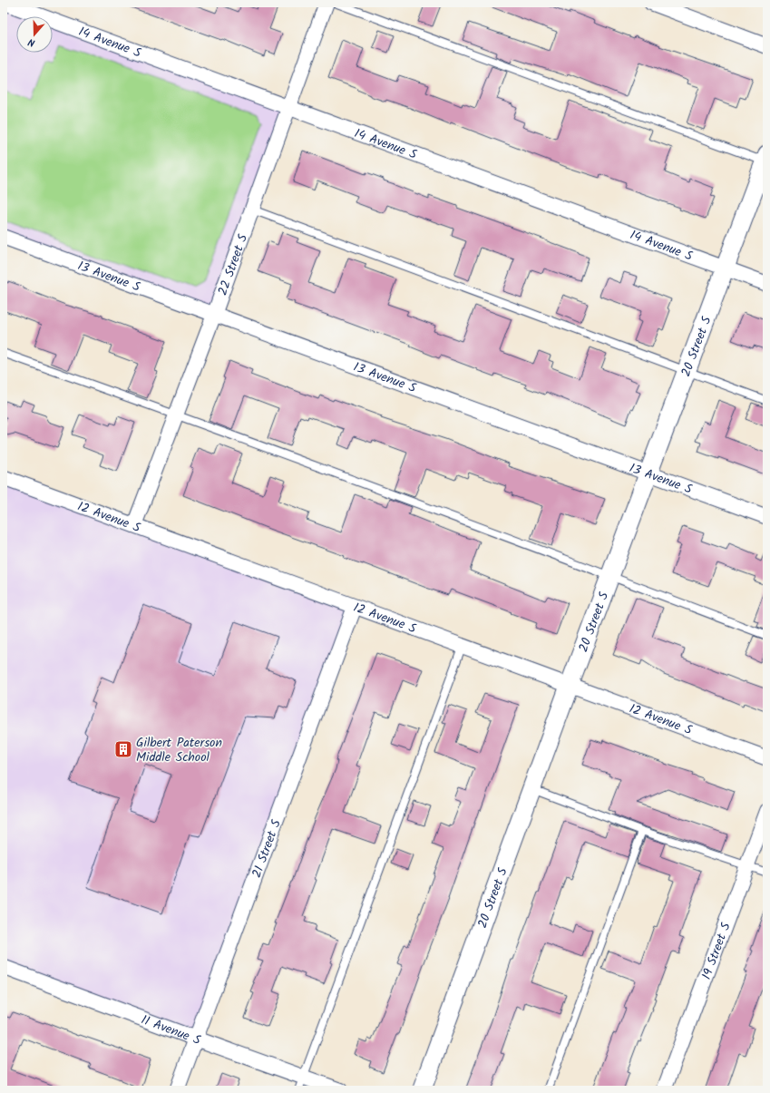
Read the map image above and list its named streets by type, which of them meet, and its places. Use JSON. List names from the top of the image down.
{
  "streets": {
    "street": [
      "14 Avenue S",
      "22 Street S",
      "13 Avenue S",
      "20 Street S",
      "12 Avenue S",
      "21 Street S",
      "19 Street S",
      "11 Avenue S"
    ]
  },
  "crossings": [
    ["14 Avenue S", "22 Street S"],
    ["14 Avenue S", "20 Street S"],
    ["22 Street S", "13 Avenue S"],
    ["22 Street S", "12 Avenue S"],
    ["13 Avenue S", "20 Street S"],
    ["20 Street S", "12 Avenue S"],
    ["12 Avenue S", "21 Street S"],
    ["21 Street S", "11 Avenue S"]
  ],
  "places": {
    "building": ["Gilbert Paterson Middle School"]
  },
  "north": "bottom"
}
